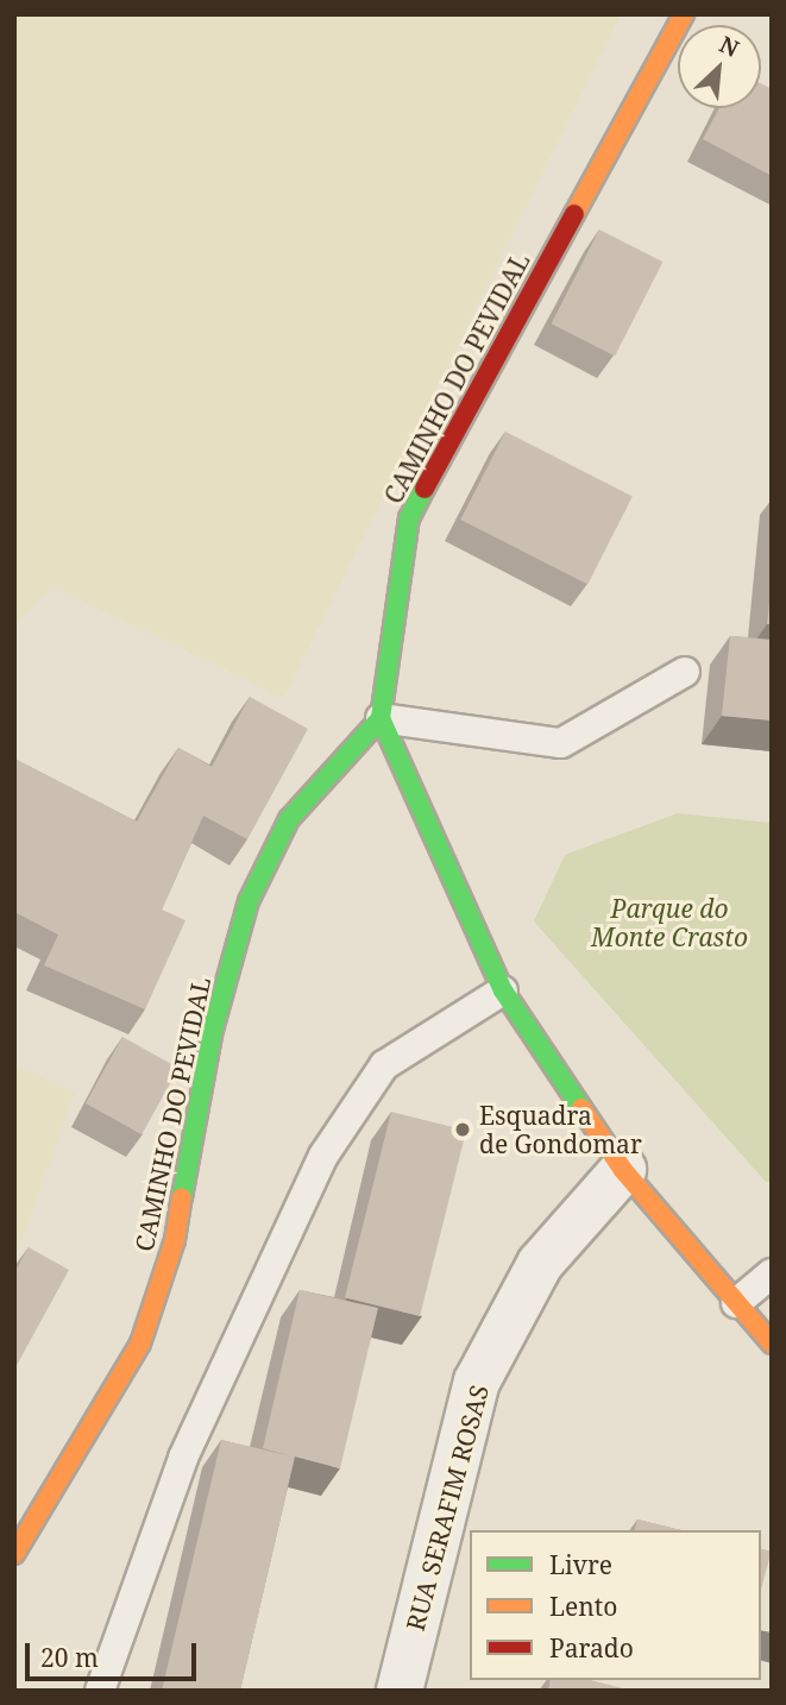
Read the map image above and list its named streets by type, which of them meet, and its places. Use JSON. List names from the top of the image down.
{
  "streets": {
    "street": ["CAMINHO DO PEVIDAL", "RUA SERAFIM ROSAS"]
  },
  "parks": ["Parque do Monte Crasto"],
  "places": ["Esquadra de Gondomar"],
  "legend": ["Livre", "Lento", "Parado"],
  "scale_bar": "20 m",
  "north": "top right"
}
